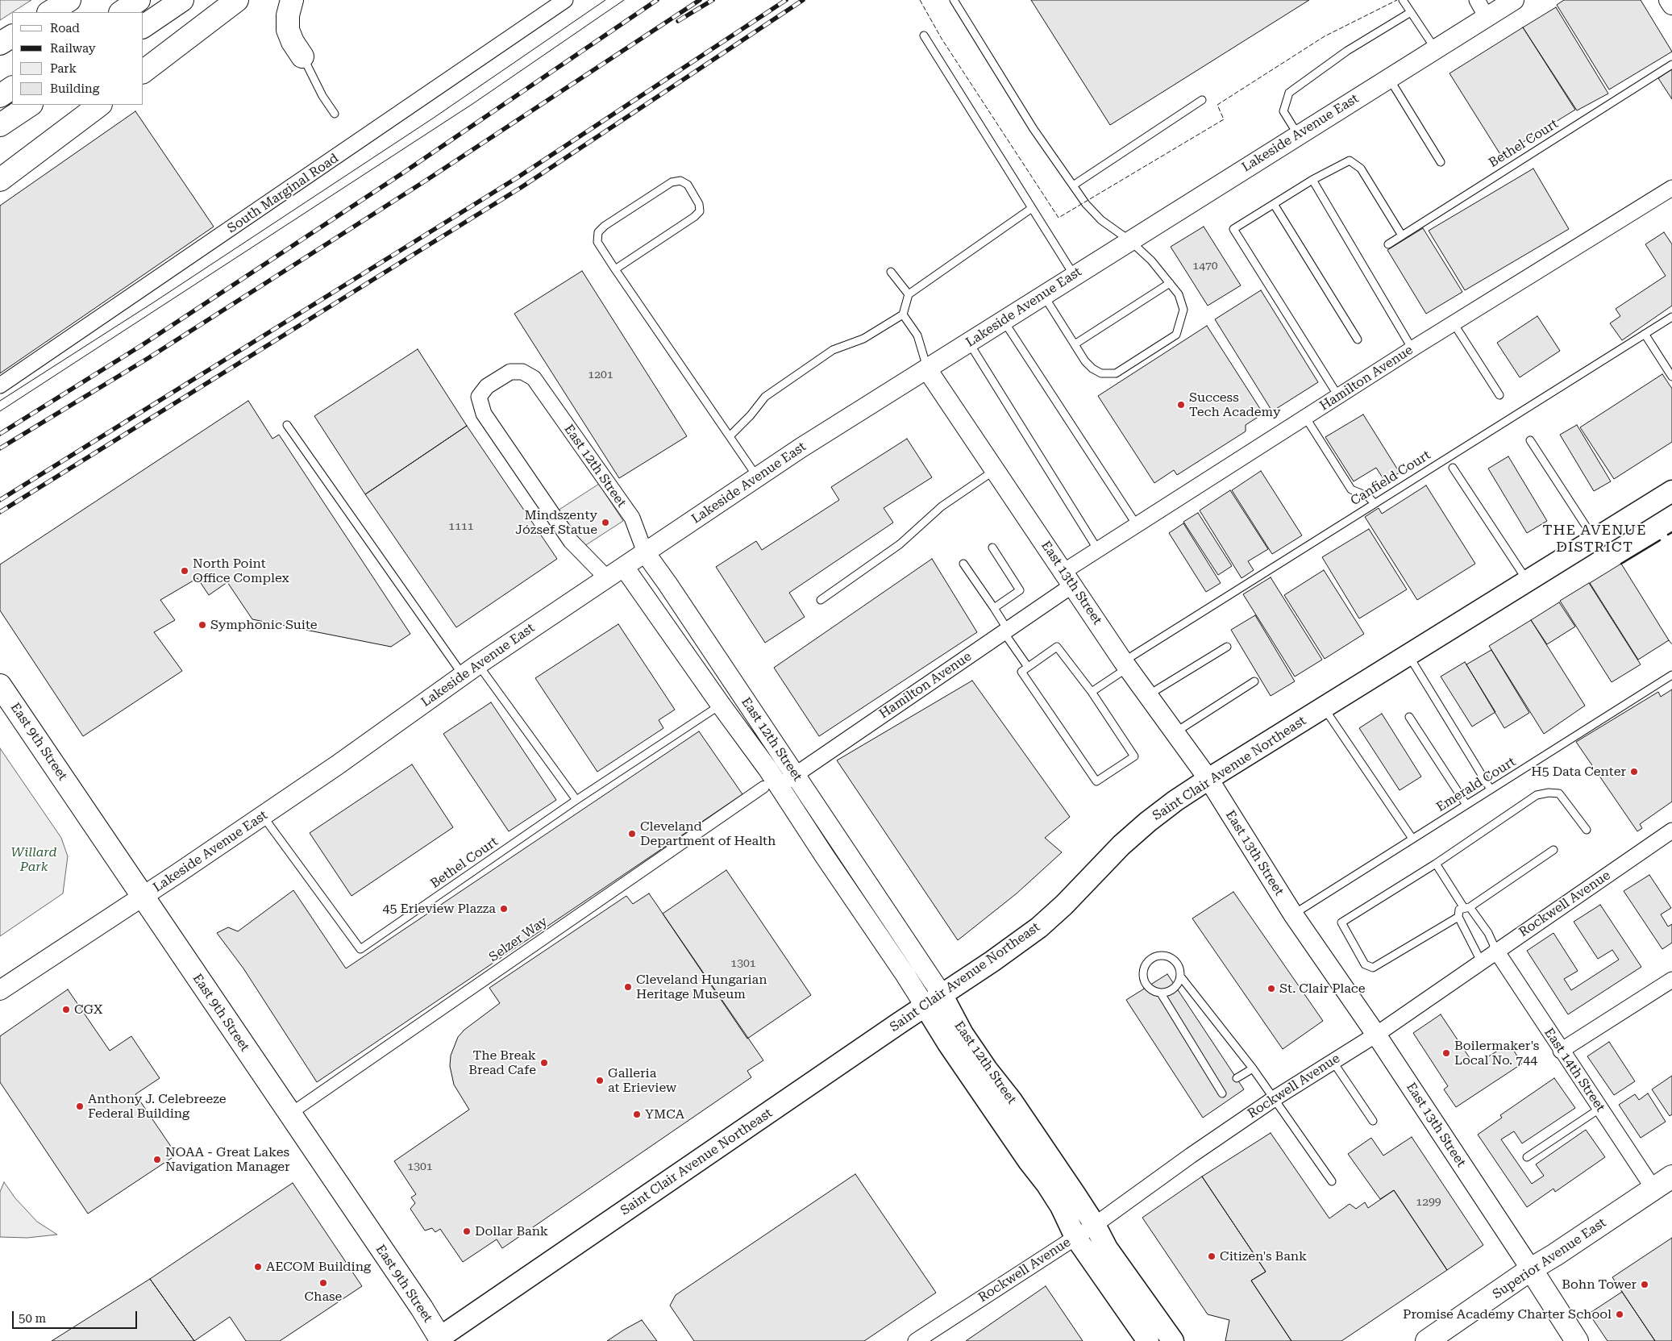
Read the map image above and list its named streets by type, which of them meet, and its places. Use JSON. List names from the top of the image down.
{
  "streets": {
    "main road": [
      "East 12th Street",
      "East 13th Street",
      "East 9th Street",
      "Saint Clair Avenue Northeast",
      "Superior Avenue East"
    ],
    "street": [
      "Lakeside Avenue East",
      "South Marginal Road",
      "Hamilton Avenue",
      "Rockwell Avenue",
      "Selzer Way",
      "East 14th Street"
    ],
    "lane": ["Bethel Court", "Canfield Court", "Emerald Court"]
  },
  "crossings": [
    ["Lakeside Avenue East", "Bethel Court"],
    ["Lakeside Avenue East", "East 12th Street"],
    ["Lakeside Avenue East", "East 13th Street"],
    ["Lakeside Avenue East", "East 9th Street"],
    ["Bethel Court", "East 12th Street"],
    ["Hamilton Avenue", "East 12th Street"],
    ["Hamilton Avenue", "East 13th Street"],
    ["Hamilton Avenue", "Selzer Way"],
    ["East 12th Street", "Saint Clair Avenue Northeast"],
    ["East 12th Street", "Rockwell Avenue"],
    ["East 12th Street", "Selzer Way"],
    ["Canfield Court", "East 13th Street"],
    ["East 13th Street", "Saint Clair Avenue Northeast"],
    ["East 13th Street", "Emerald Court"],
    ["East 13th Street", "Rockwell Avenue"],
    ["East 13th Street", "Superior Avenue East"],
    ["East 9th Street", "Saint Clair Avenue Northeast"],
    ["East 9th Street", "Selzer Way"],
    ["Rockwell Avenue", "East 14th Street"],
    ["East 14th Street", "Superior Avenue East"]
  ],
  "districts": ["THE AVENUE DISTRICT"],
  "parks": ["Willard Park"],
  "places": [
    "Success Tech Academy",
    "Mindszenty József Statue",
    "North Point Office Complex",
    "Symphonic Suite",
    "H5 Data Center",
    "Cleveland Department of Health",
    "45 Erieview Plazza",
    "Cleveland Hungarian Heritage Museum",
    "St. Clair Place",
    "CGX",
    "Boilermaker's Local No. 744",
    "The Break Bread Cafe",
    "Galleria at Erieview",
    "Anthony J. Celebreeze Federal Building",
    "YMCA",
    "NOAA - Great Lakes Navigation Manager",
    "Dollar Bank",
    "Citizen's Bank",
    "AECOM Building",
    "Chase",
    "Bohn Tower",
    "Promise Academy Charter School"
  ],
  "house_numbers": [
    "1470",
    "1201",
    "1111",
    "1301",
    "1301",
    "1299"
  ],
  "legend": [
    "Road",
    "Railway",
    "Park",
    "Building"
  ],
  "scale_bar": "50 m"
}
